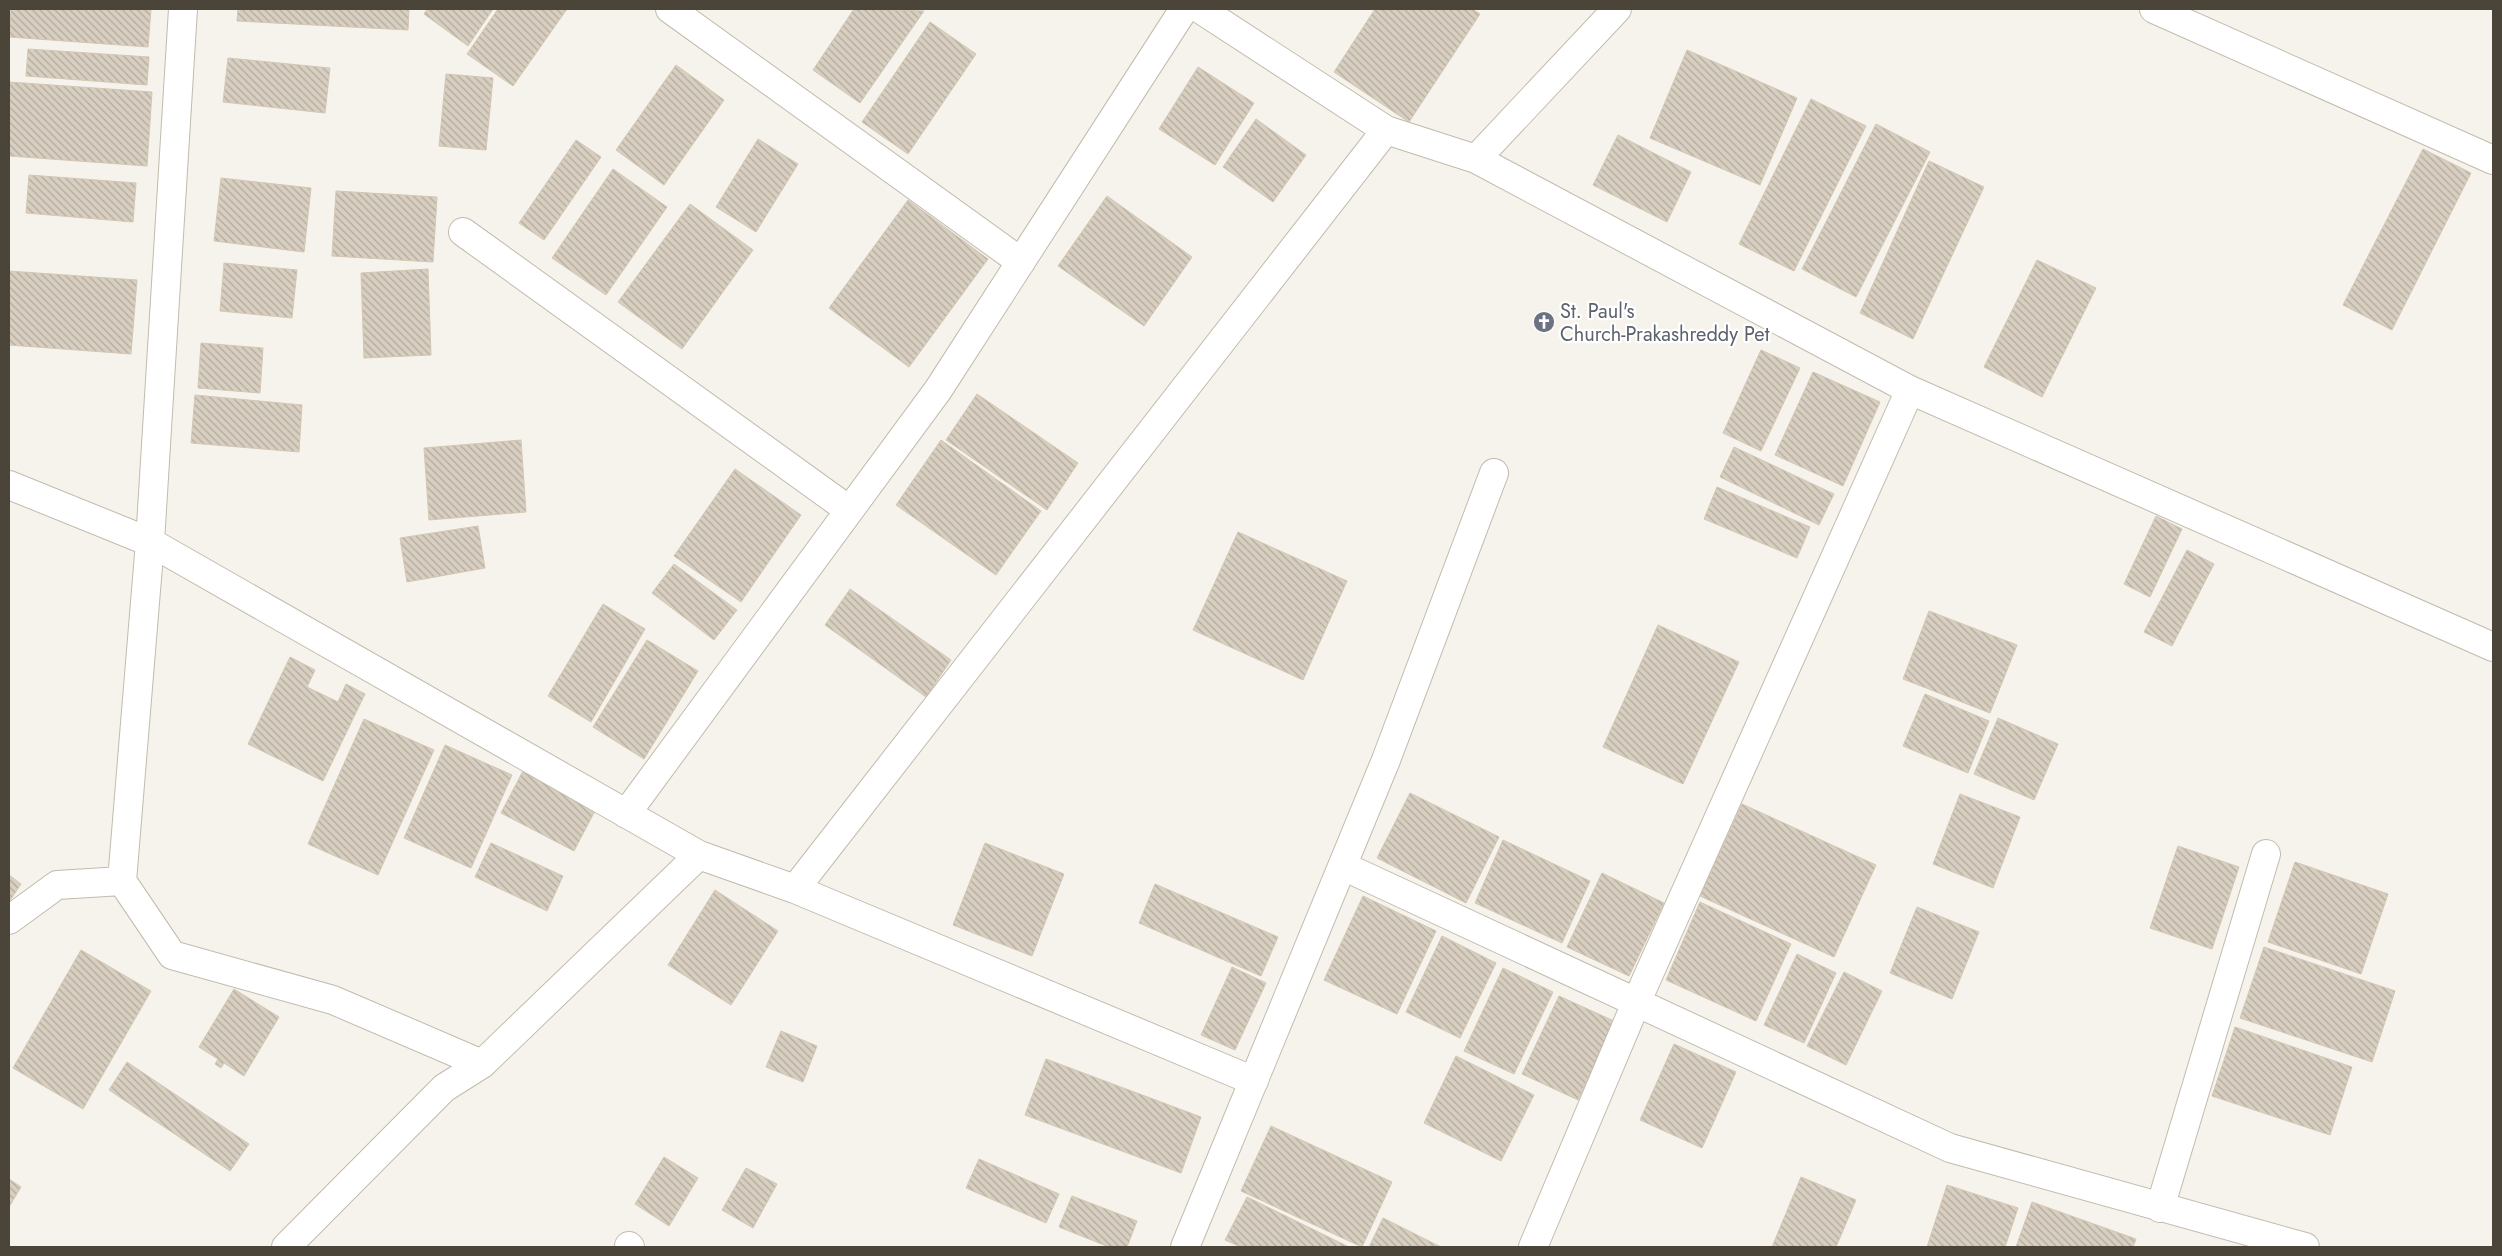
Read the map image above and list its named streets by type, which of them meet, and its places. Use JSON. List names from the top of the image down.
{
  "places": {
    "church": ["St. Paul's Church-Prakashreddy Pet"]
  }
}
